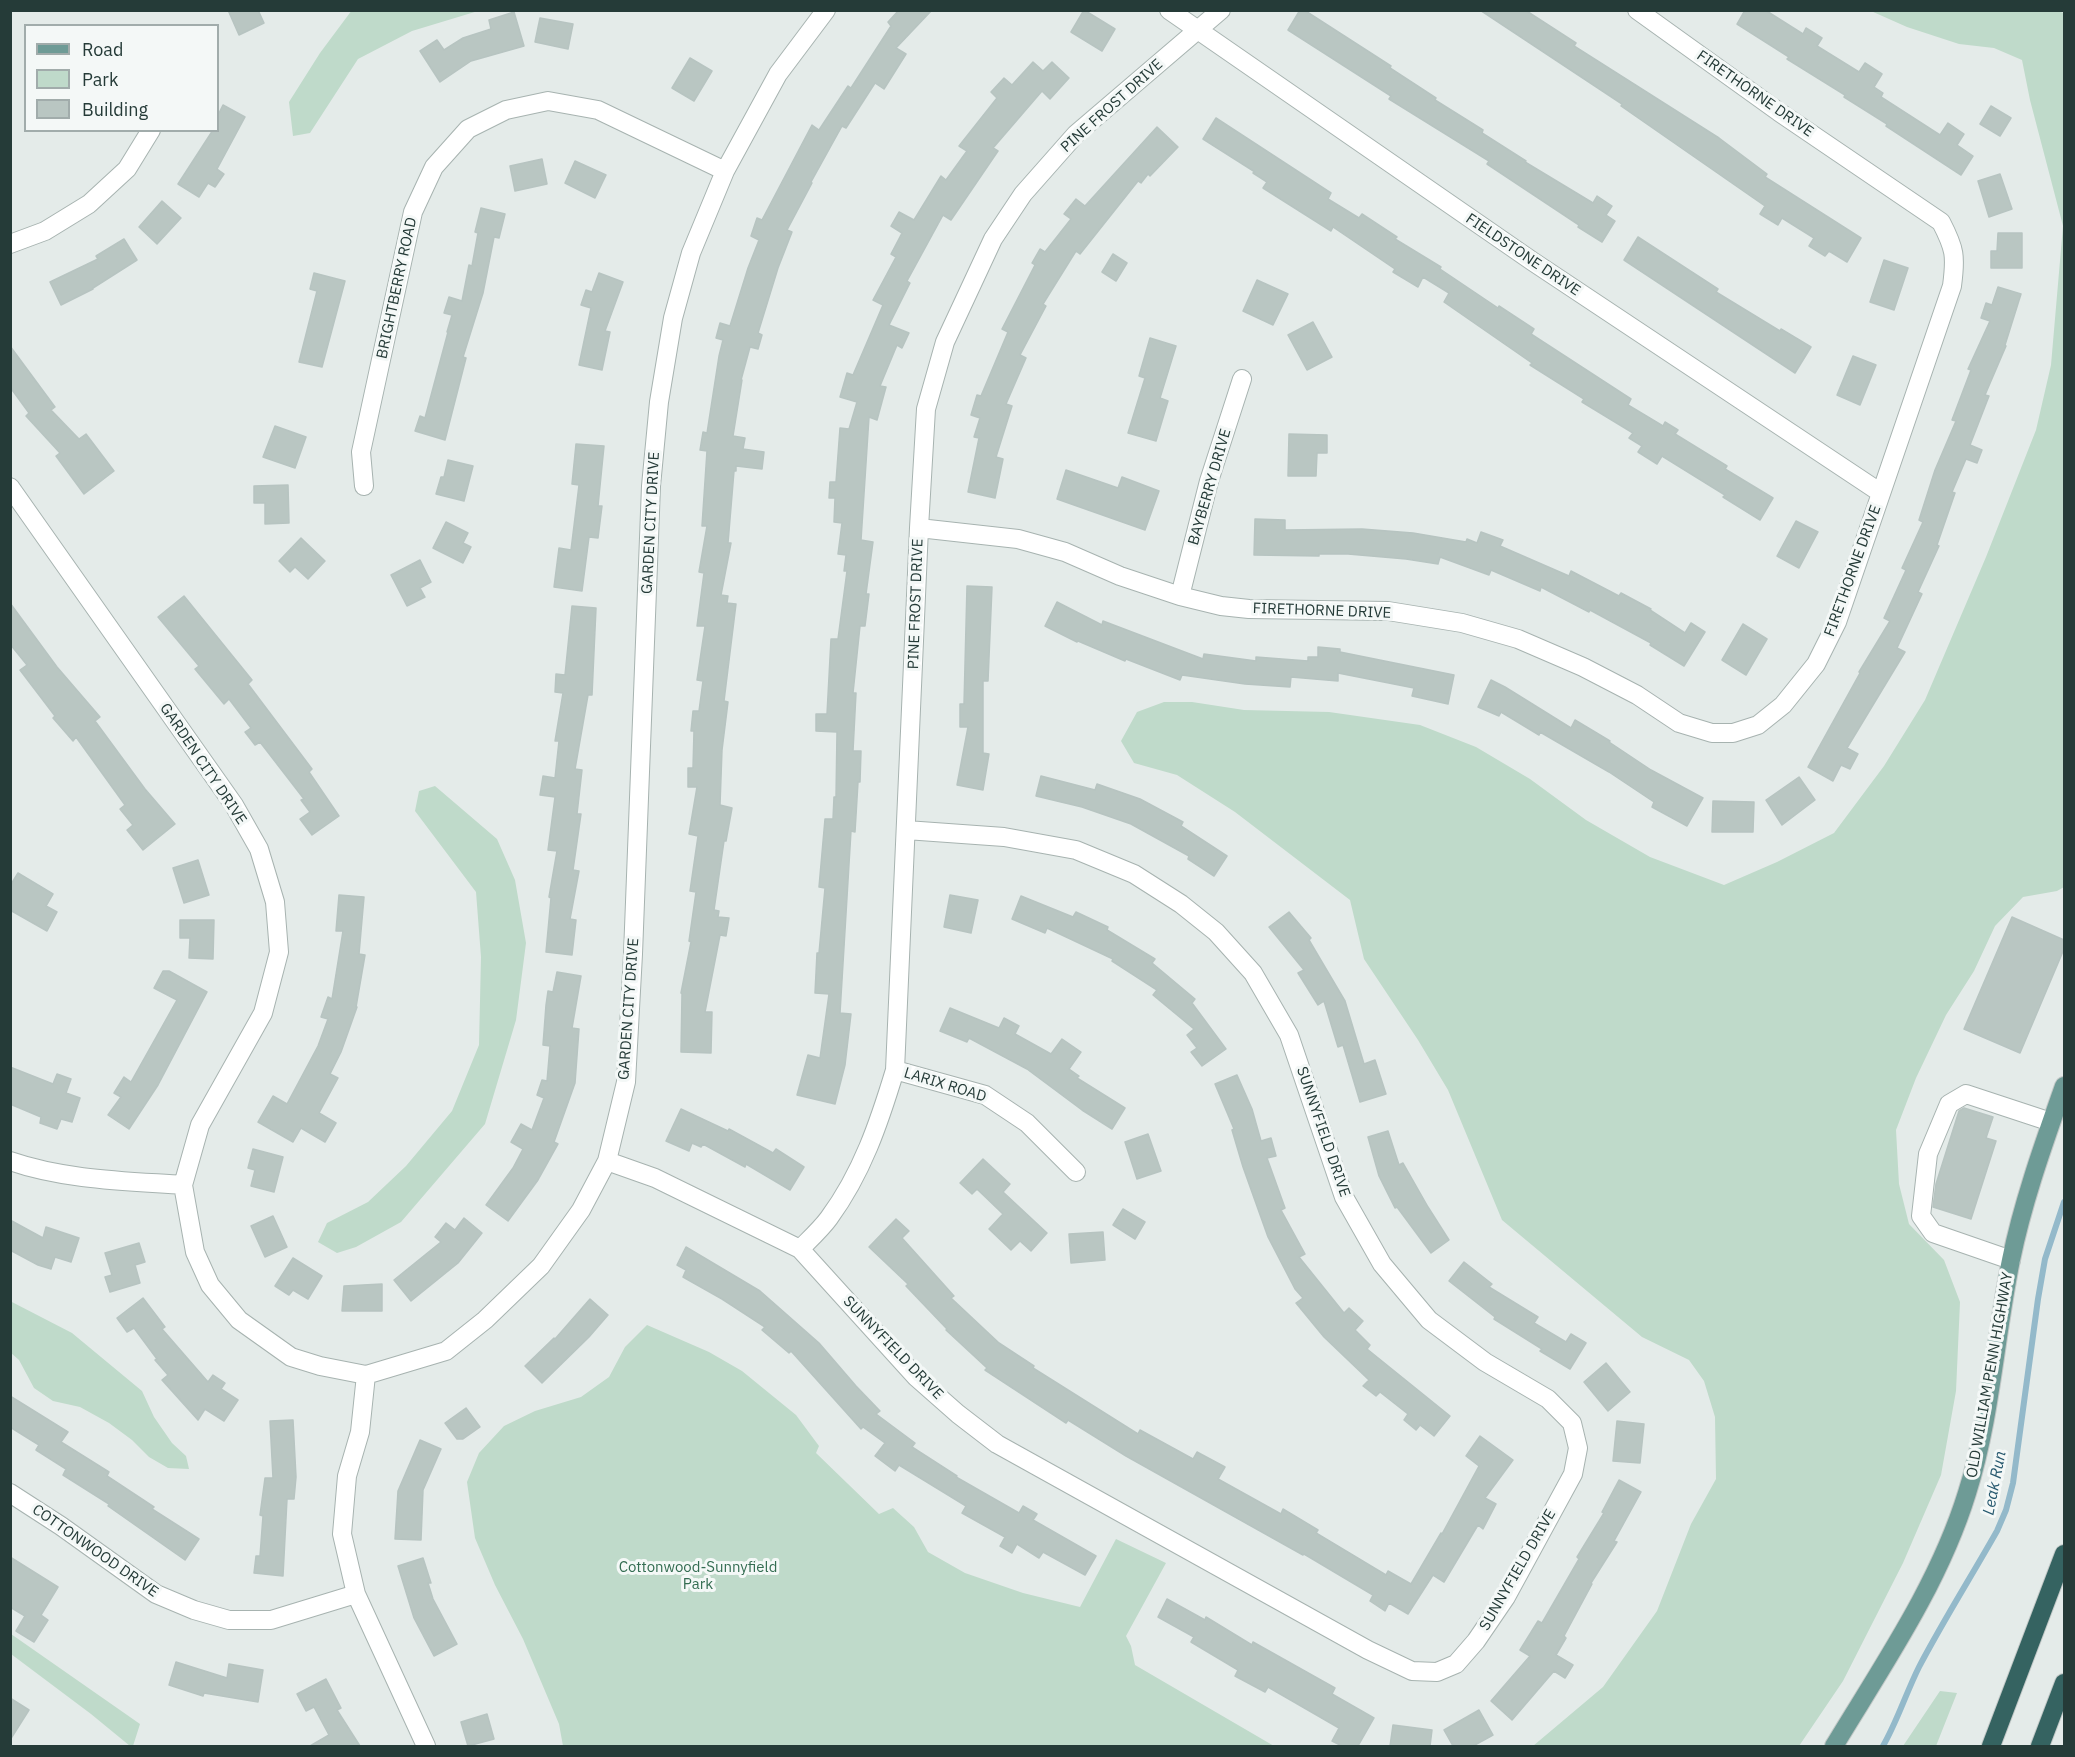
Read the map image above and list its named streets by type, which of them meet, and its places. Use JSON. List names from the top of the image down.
{
  "streets": {
    "main road": ["OLD WILLIAM PENN HIGHWAY"],
    "street": [
      "FIRETHORNE DRIVE",
      "PINE FROST DRIVE",
      "FIELDSTONE DRIVE",
      "BRIGHTBERRY ROAD",
      "BAYBERRY DRIVE",
      "GARDEN CITY DRIVE",
      "LARIX ROAD",
      "SUNNYFIELD DRIVE",
      "COTTONWOOD DRIVE"
    ]
  },
  "crossings": [
    ["FIRETHORNE DRIVE", "PINE FROST DRIVE"],
    ["FIRETHORNE DRIVE", "FIELDSTONE DRIVE"],
    ["FIRETHORNE DRIVE", "BAYBERRY DRIVE"],
    ["PINE FROST DRIVE", "FIELDSTONE DRIVE"],
    ["PINE FROST DRIVE", "LARIX ROAD"],
    ["PINE FROST DRIVE", "SUNNYFIELD DRIVE"],
    ["BRIGHTBERRY ROAD", "GARDEN CITY DRIVE"],
    ["GARDEN CITY DRIVE", "SUNNYFIELD DRIVE"]
  ],
  "water": ["Leak Run"],
  "parks": ["Cottonwood-Sunnyfield Park"],
  "legend": ["Road", "Park", "Building"]
}
